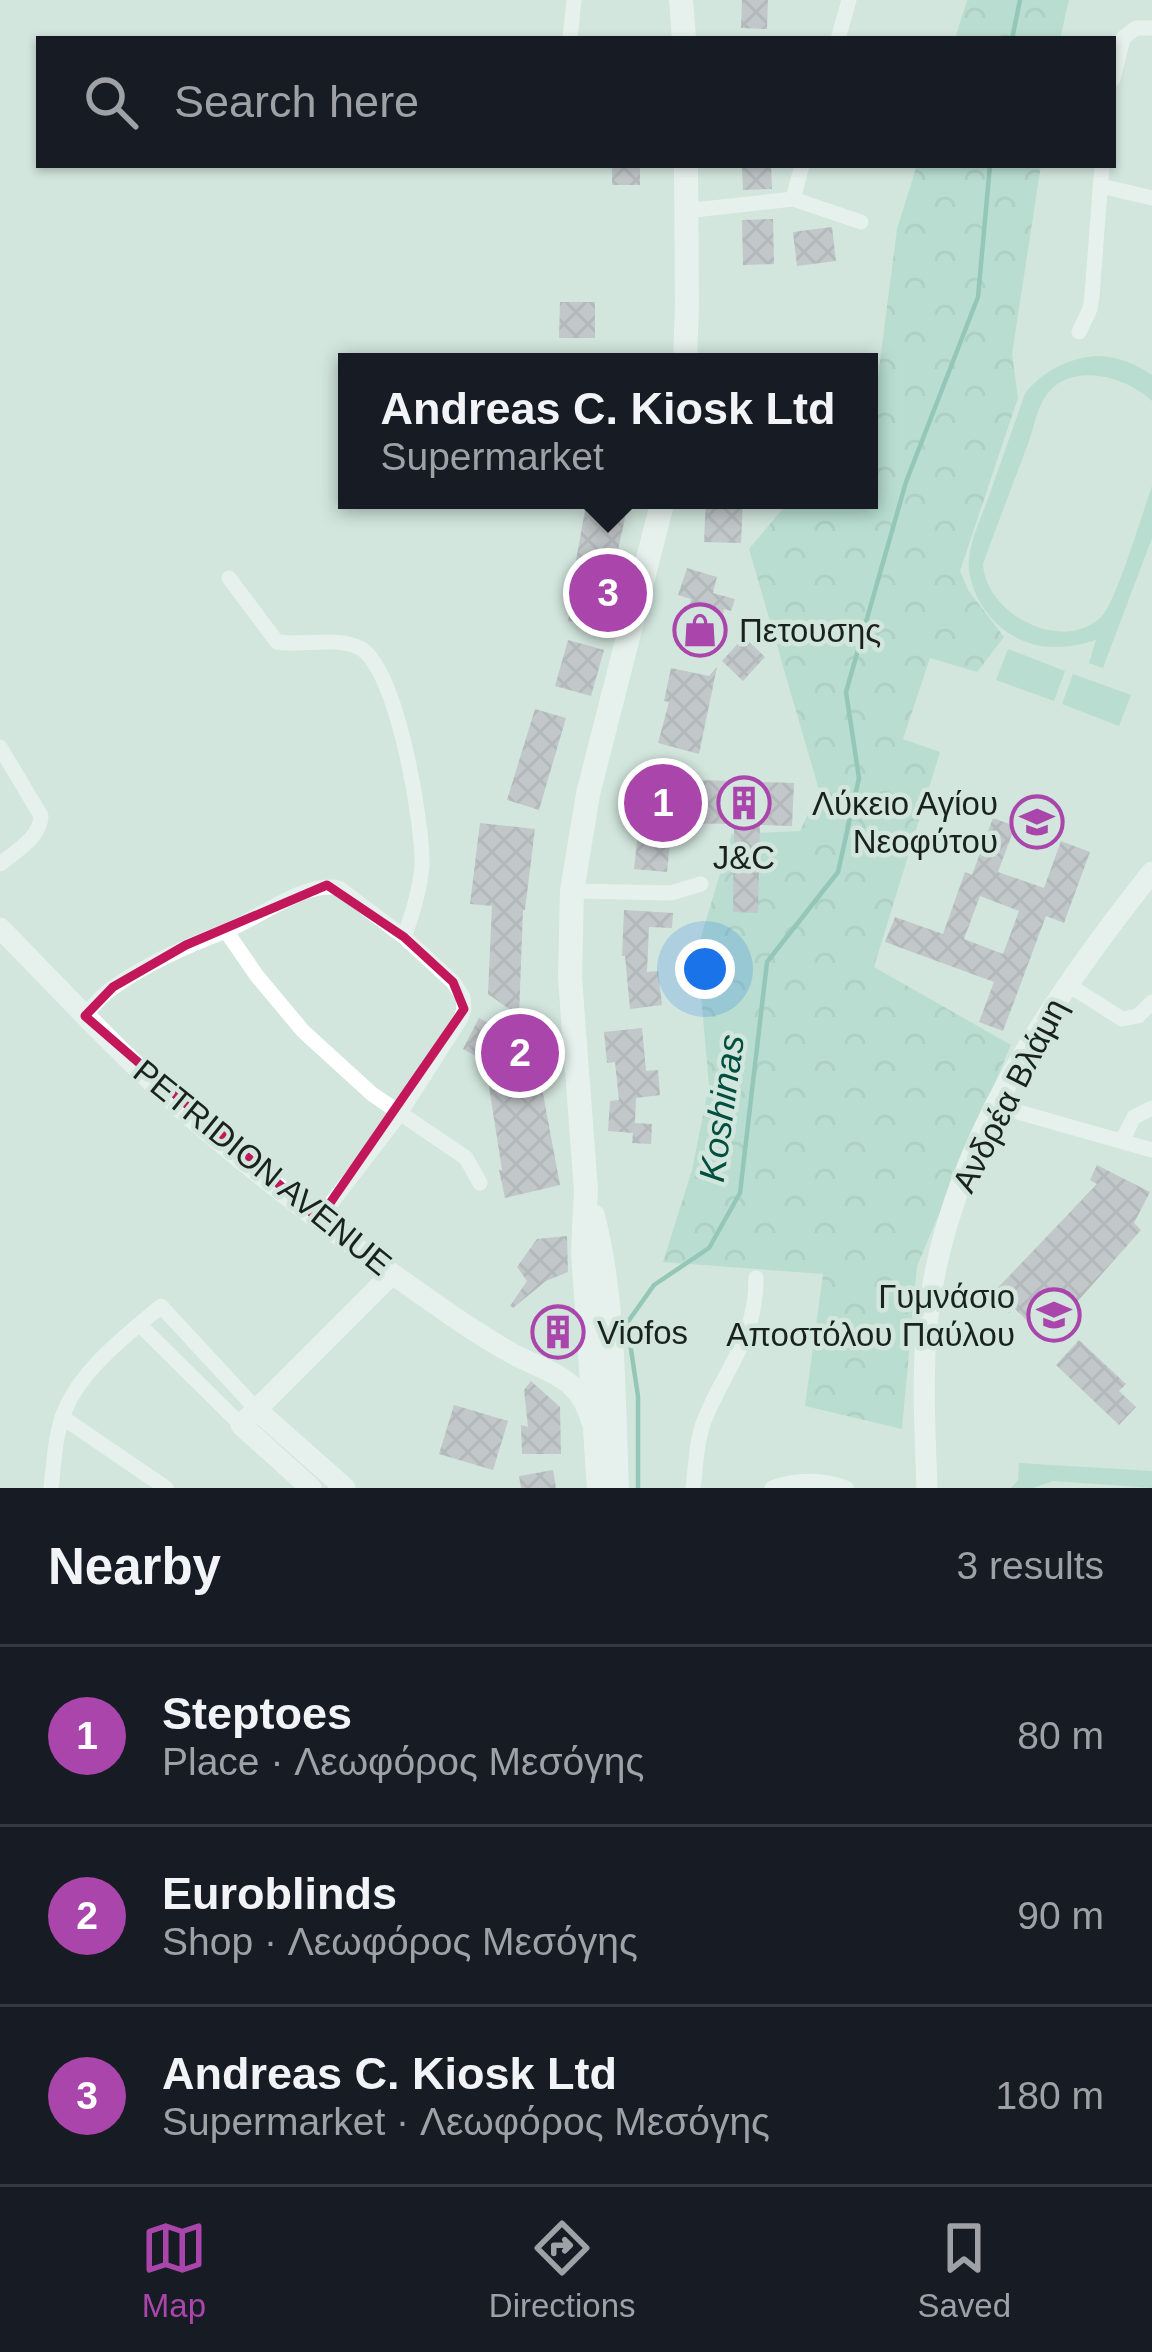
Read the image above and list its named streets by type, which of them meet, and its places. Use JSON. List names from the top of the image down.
{
  "streets": {
    "street": ["Ανδρέα Βλάμη", "PETRIDION AVENUE"]
  },
  "water": ["Koshinas"],
  "places": {
    "shop": ["Πετουσης"],
    "building": ["J&C", "Viofos"],
    "school or university": ["Λύκειο Αγίου Νεοφύτου", "Γυμνάσιο Αποστόλου Παύλου"]
  },
  "page": {
    "search": "Search here",
    "popup": ["Andreas C. Kiosk Ltd", "Supermarket"],
    "pins": ["3", "1", "2"],
    "heading": ["Nearby", "3 results"],
    "list": [
      {
        "mark": "1",
        "name": "Steptoes",
        "note": "Place · Λεωφόρος Μεσόγης",
        "value": "80 m"
      },
      {
        "mark": "2",
        "name": "Euroblinds",
        "note": "Shop · Λεωφόρος Μεσόγης",
        "value": "90 m"
      },
      {
        "mark": "3",
        "name": "Andreas C. Kiosk Ltd",
        "note": "Supermarket · Λεωφόρος Μεσόγης",
        "value": "180 m"
      }
    ],
    "nav": ["Map", "Directions", "Saved"]
  }
}
